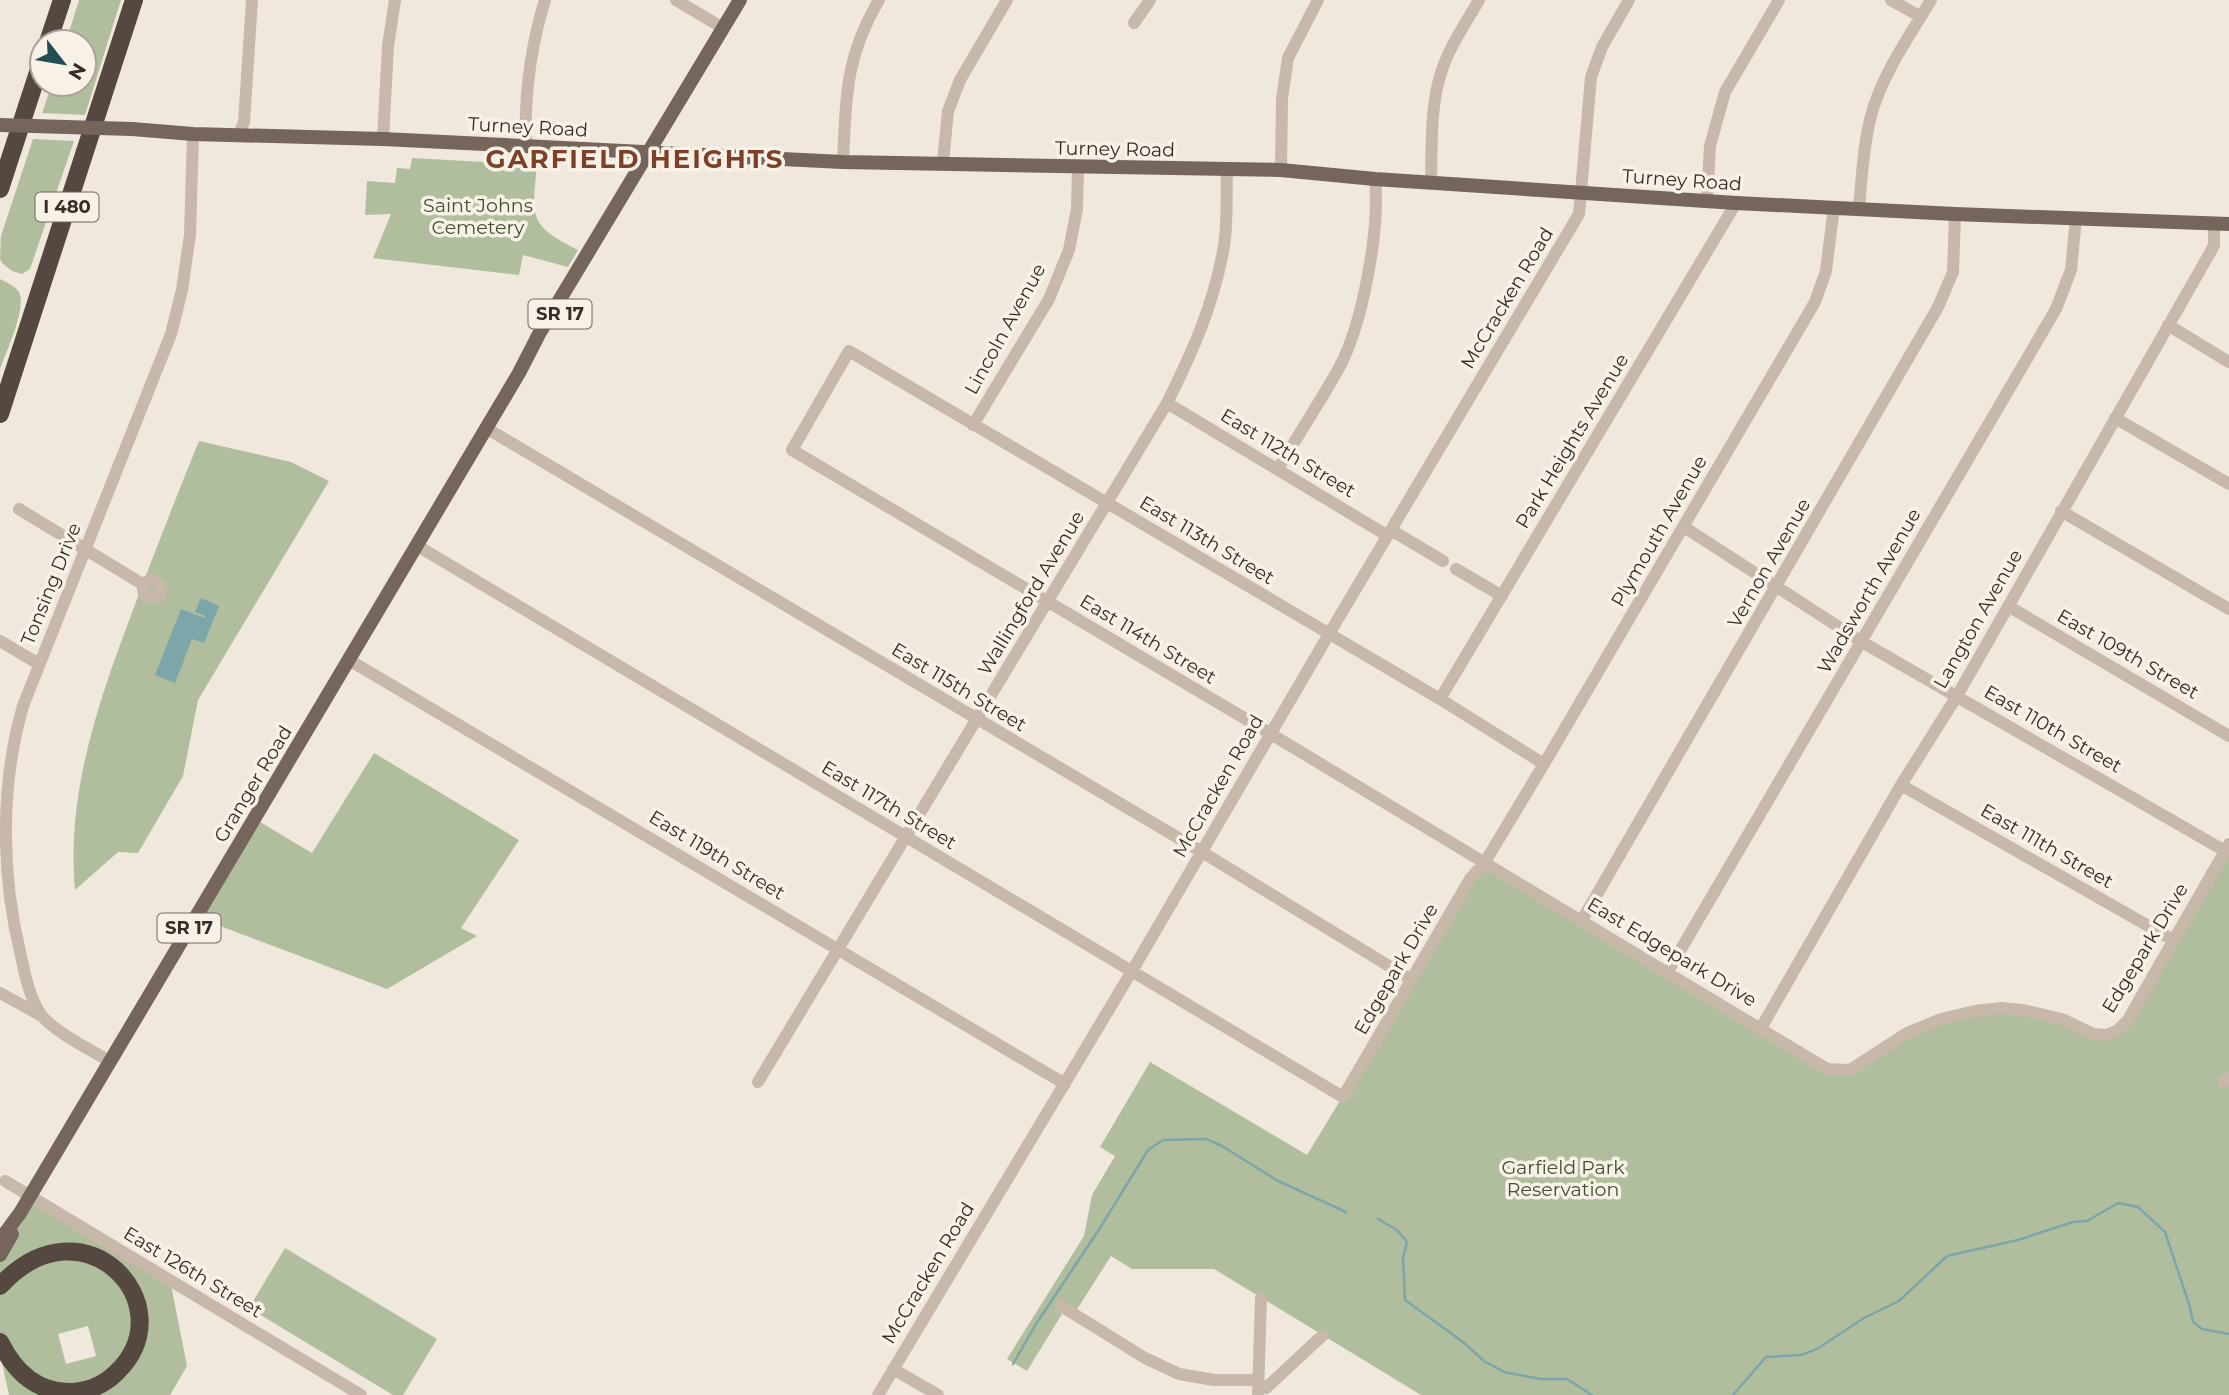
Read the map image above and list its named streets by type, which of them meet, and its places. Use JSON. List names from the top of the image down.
{
  "streets": {
    "highway": ["I 480"],
    "main road": ["Turney Road", "SR 17", "Granger Road"],
    "street": [
      "McCracken Road",
      "Lincoln Avenue",
      "Park Heights Avenue",
      "East 112th Street",
      "Plymouth Avenue",
      "East 113th Street",
      "Vernon Avenue",
      "Tonsing Drive",
      "Wadsworth Avenue",
      "Wallingford Avenue",
      "Langton Avenue",
      "East 114th Street",
      "East 109th Street",
      "East 115th Street",
      "East 110th Street",
      "East 117th Street",
      "East 111th Street",
      "East 119th Street",
      "Edgepark Drive",
      "East Edgepark Drive",
      "East 126th Street"
    ]
  },
  "crossings": [
    ["Turney Road", "McCracken Road"],
    ["Turney Road", "Lincoln Avenue"],
    ["Turney Road", "Park Heights Avenue"],
    ["Turney Road", "Plymouth Avenue"],
    ["Turney Road", "Vernon Avenue"],
    ["Turney Road", "Tonsing Drive"],
    ["Turney Road", "Wadsworth Avenue"],
    ["Turney Road", "Wallingford Avenue"],
    ["Turney Road", "Langton Avenue"],
    ["Turney Road", "Granger Road"],
    ["McCracken Road", "East 112th Street"],
    ["McCracken Road", "East 113th Street"],
    ["McCracken Road", "East 114th Street"],
    ["McCracken Road", "East 115th Street"],
    ["McCracken Road", "East 117th Street"],
    ["McCracken Road", "East 119th Street"],
    ["Lincoln Avenue", "East 113th Street"],
    ["Park Heights Avenue", "East 113th Street"],
    ["East 112th Street", "Wallingford Avenue"],
    ["Plymouth Avenue", "East 113th Street"],
    ["Plymouth Avenue", "East 114th Street"],
    ["Plymouth Avenue", "East 110th Street"],
    ["Plymouth Avenue", "Edgepark Drive"],
    ["Plymouth Avenue", "East Edgepark Drive"],
    ["East 113th Street", "Wallingford Avenue"],
    ["East 113th Street", "East 114th Street"],
    ["Vernon Avenue", "East 110th Street"],
    ["Vernon Avenue", "East Edgepark Drive"],
    ["Tonsing Drive", "Granger Road"],
    ["Wadsworth Avenue", "East 110th Street"],
    ["Wadsworth Avenue", "East Edgepark Drive"],
    ["Wallingford Avenue", "East 114th Street"],
    ["Wallingford Avenue", "East 115th Street"],
    ["Wallingford Avenue", "East 117th Street"],
    ["Wallingford Avenue", "East 119th Street"],
    ["Langton Avenue", "East 109th Street"],
    ["Langton Avenue", "East 110th Street"],
    ["Langton Avenue", "East 111th Street"],
    ["Langton Avenue", "East Edgepark Drive"],
    ["East 114th Street", "Edgepark Drive"],
    ["East 114th Street", "East Edgepark Drive"],
    ["East 115th Street", "Granger Road"],
    ["East 115th Street", "Edgepark Drive"],
    ["East 110th Street", "Edgepark Drive"],
    ["Granger Road", "East 117th Street"],
    ["Granger Road", "East 119th Street"],
    ["Granger Road", "East 126th Street"],
    ["East 117th Street", "Edgepark Drive"],
    ["East 111th Street", "Edgepark Drive"],
    ["Edgepark Drive", "East Edgepark Drive"]
  ],
  "districts": ["GARFIELD HEIGHTS"],
  "parks": ["Saint Johns Cemetery", "Garfield Park Reservation"],
  "north": "bottom right"
}
